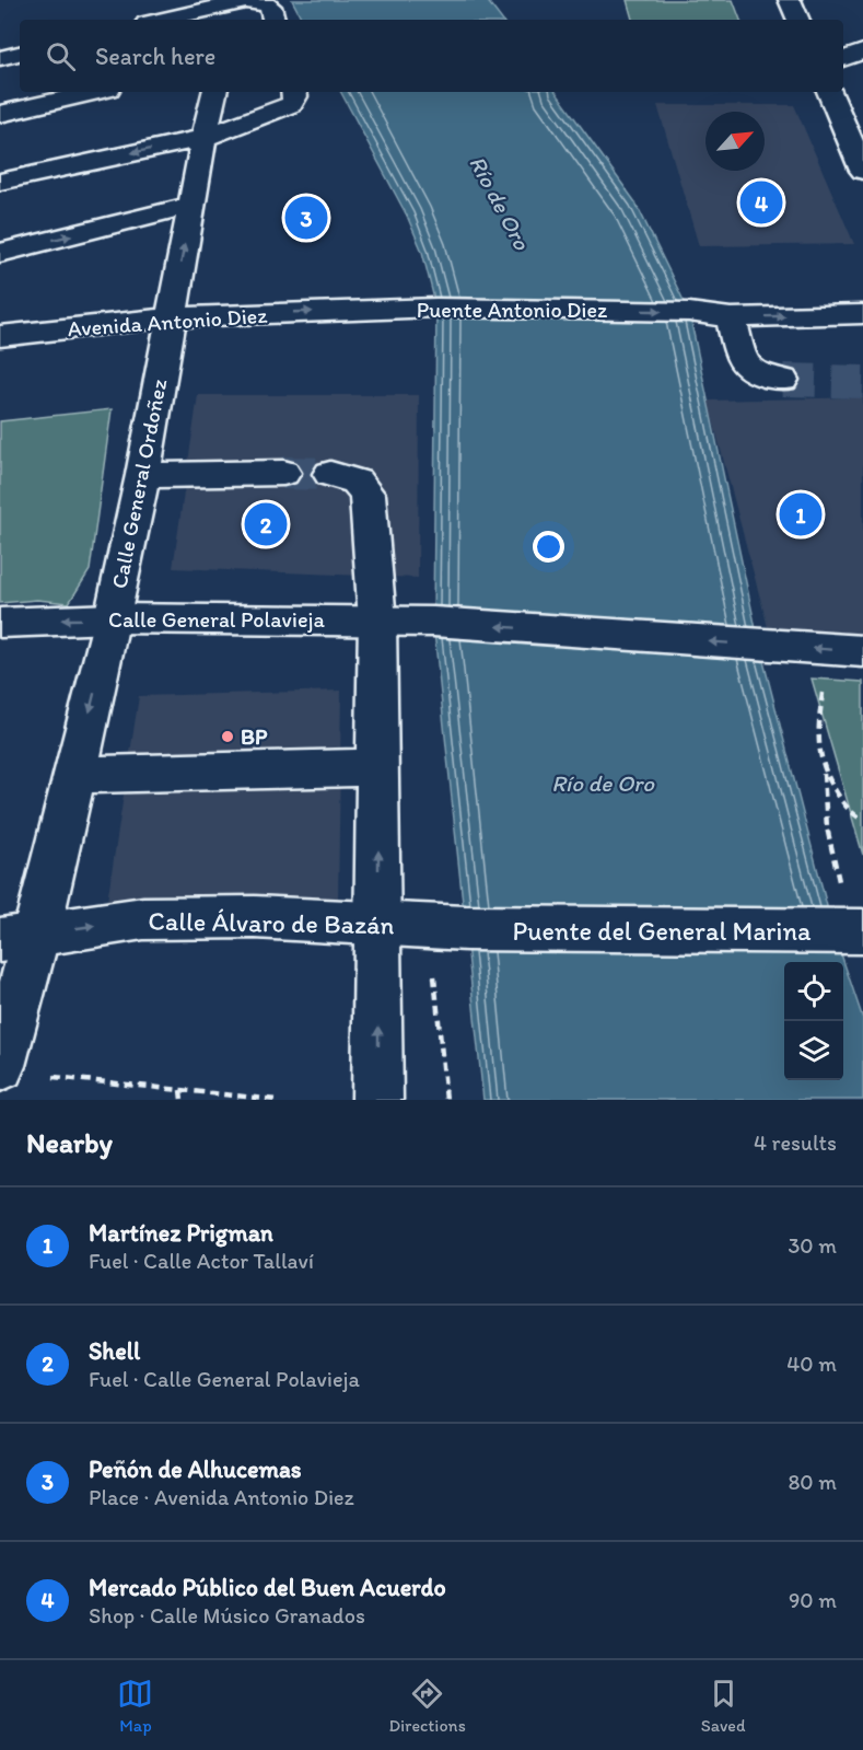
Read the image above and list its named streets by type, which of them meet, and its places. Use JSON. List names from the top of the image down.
{
  "streets": {
    "street": [
      "Puente Antonio Diez",
      "Avenida Antonio Diez",
      "Calle General Ordoñez",
      "Calle General Polavieja",
      "Calle Álvaro de Bazán",
      "Puente del General Marina"
    ]
  },
  "crossings": [
    ["Puente Antonio Diez", "Avenida Antonio Diez"],
    ["Avenida Antonio Diez", "Calle General Ordoñez"],
    ["Calle General Ordoñez", "Calle General Polavieja"],
    ["Calle General Ordoñez", "Calle Álvaro de Bazán"],
    ["Calle Álvaro de Bazán", "Puente del General Marina"]
  ],
  "one_way": ["Puente Antonio Diez", "Calle General Polavieja"],
  "water": ["Río de Oro"],
  "places": ["BP"],
  "north": "top right",
  "page": {
    "search": "Search here",
    "pins": [
      "4",
      "3",
      "1",
      "2"
    ],
    "heading": ["Nearby", "4 results"],
    "list": [
      {
        "mark": "1",
        "name": "Martínez Prigman",
        "note": "Fuel · Calle Actor Tallaví",
        "value": "30 m"
      },
      {
        "mark": "2",
        "name": "Shell",
        "note": "Fuel · Calle General Polavieja",
        "value": "40 m"
      },
      {
        "mark": "3",
        "name": "Peñón de Alhucemas",
        "note": "Place · Avenida Antonio Diez",
        "value": "80 m"
      },
      {
        "mark": "4",
        "name": "Mercado Público del Buen Acuerdo",
        "note": "Shop · Calle Músico Granados",
        "value": "90 m"
      }
    ],
    "nav": ["Map", "Directions", "Saved"]
  }
}
